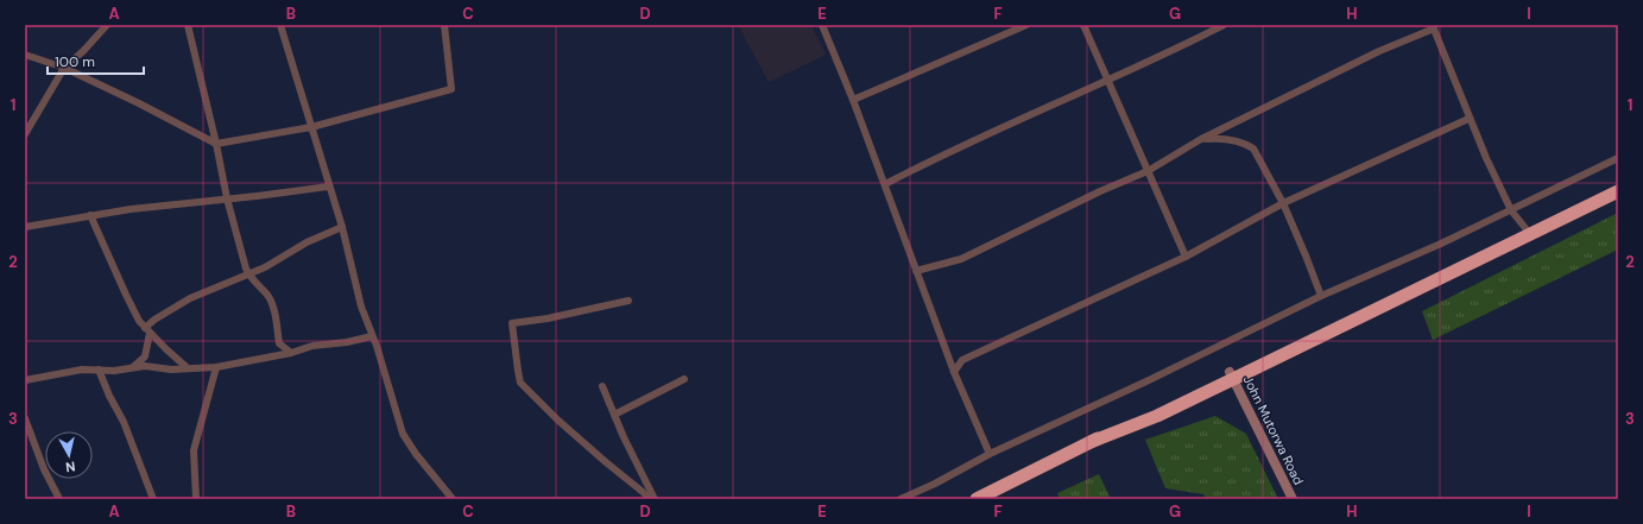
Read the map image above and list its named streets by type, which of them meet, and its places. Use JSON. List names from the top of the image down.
{
  "streets": {
    "street": ["John Mutorwa Road"]
  },
  "scale_bar": "100 m",
  "north": "bottom",
  "grid": {
    "columns": [
      "A",
      "B",
      "C",
      "D",
      "E",
      "F",
      "G",
      "H",
      "I"
    ],
    "rows": ["1", "2", "3"]
  }
}
